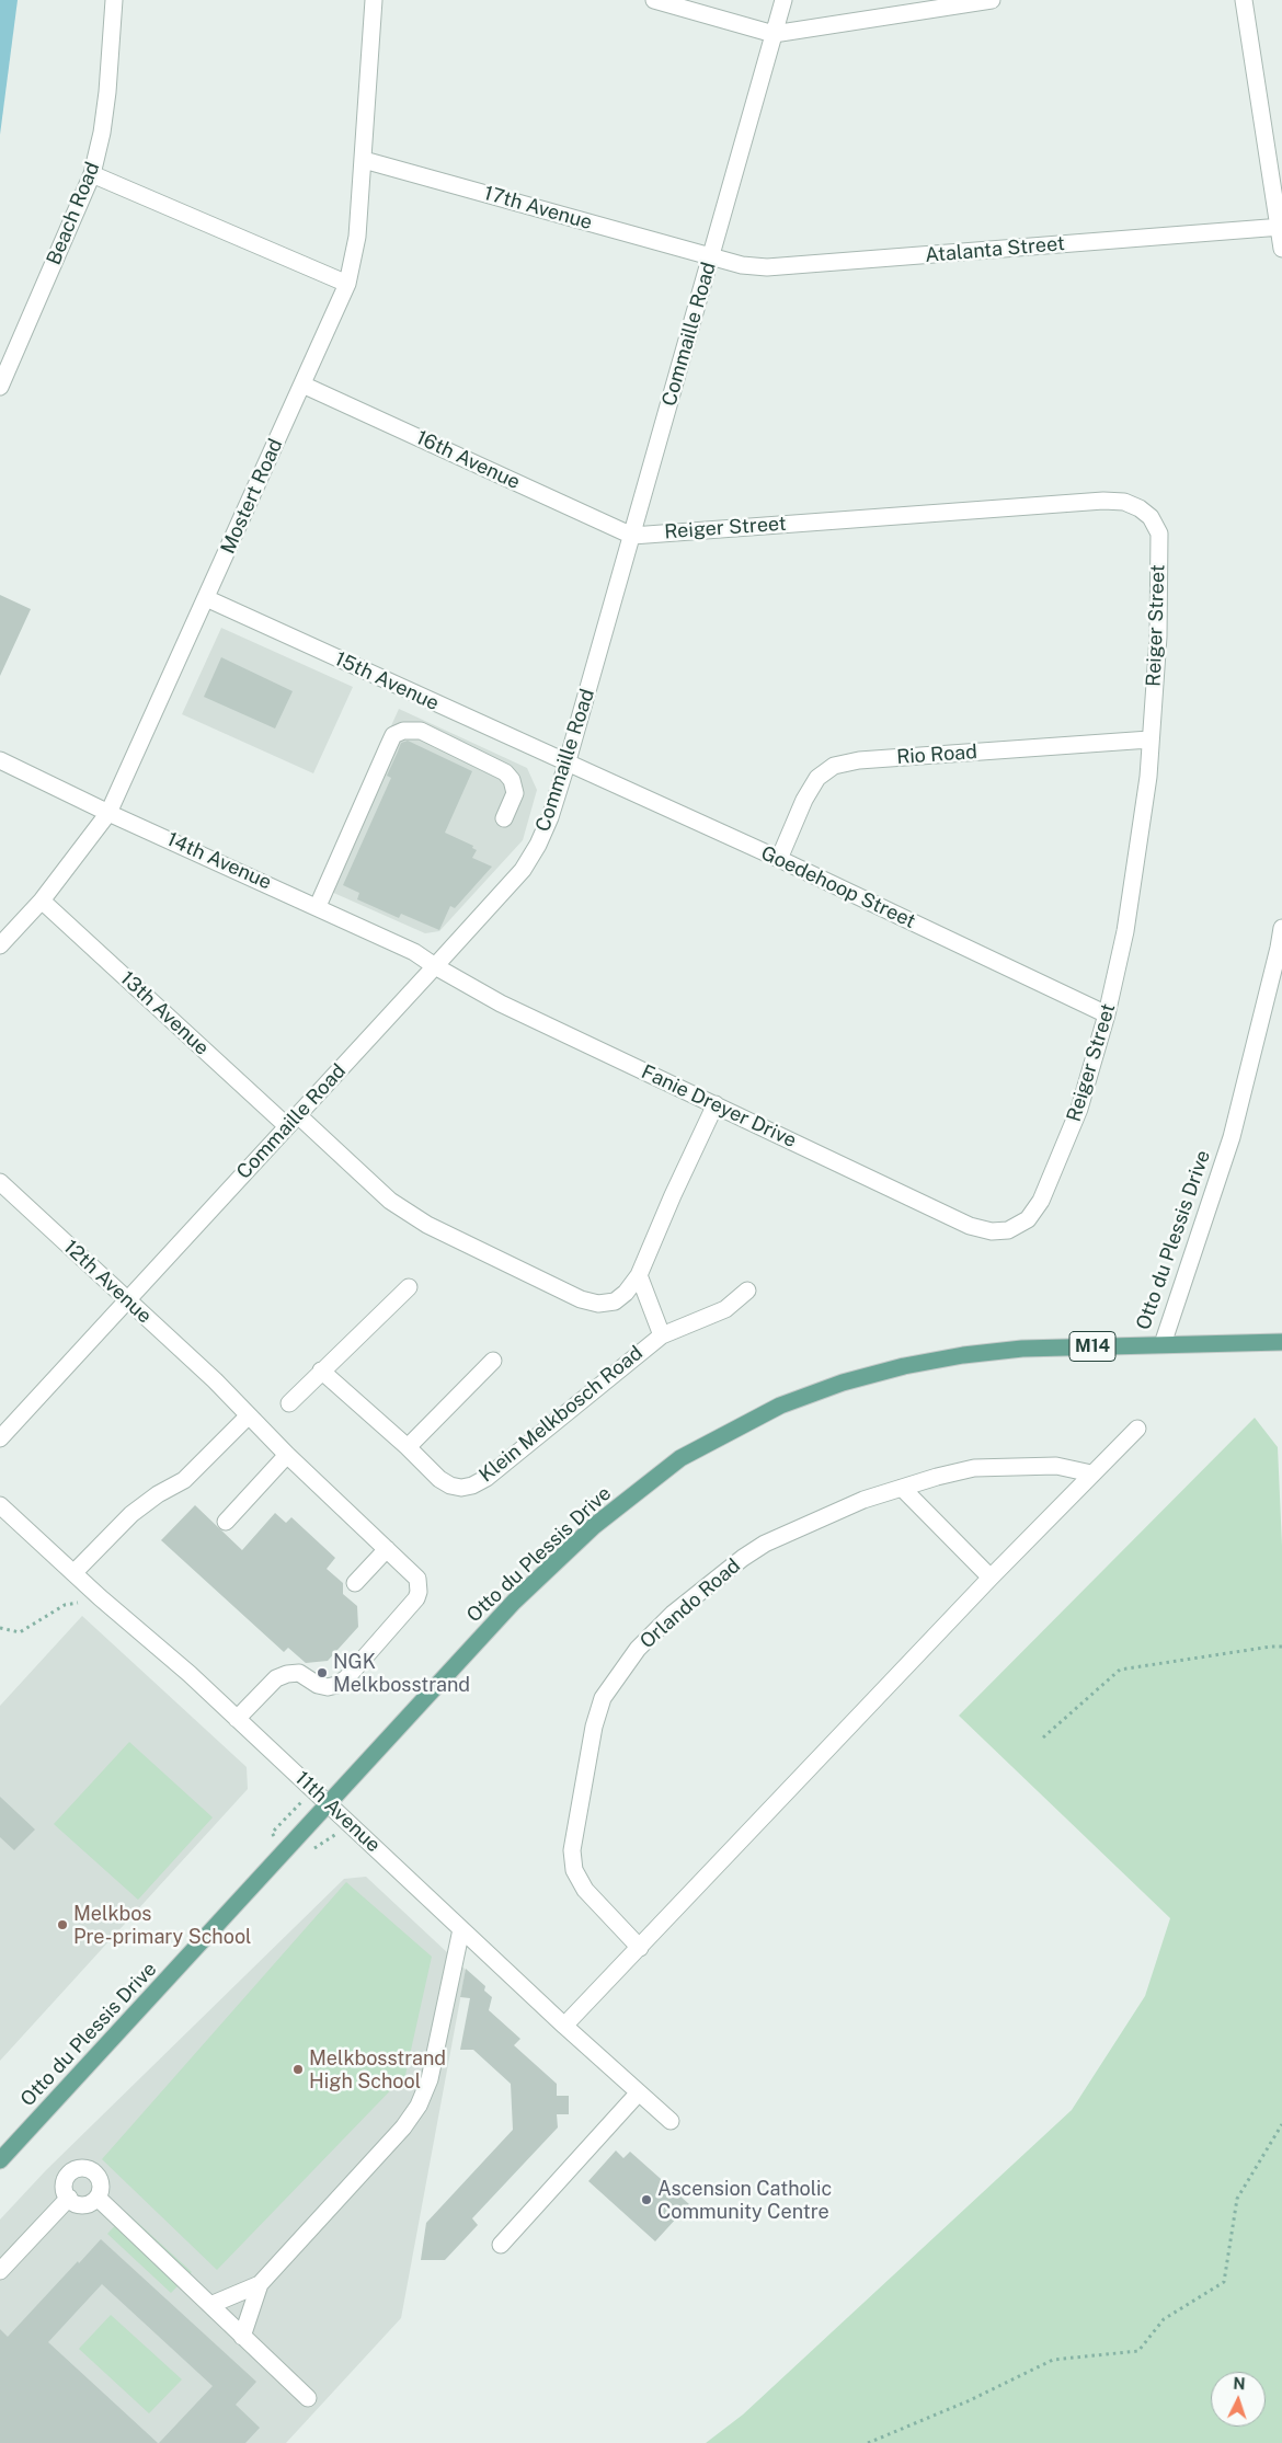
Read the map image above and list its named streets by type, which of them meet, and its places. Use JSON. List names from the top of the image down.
{
  "streets": {
    "main road": ["Otto du Plessis Drive", "M14"],
    "street": [
      "17th Avenue",
      "Beach Road",
      "Atalanta Street",
      "Commaille Road",
      "16th Avenue",
      "Mostert Road",
      "Reiger Street",
      "15th Avenue",
      "Rio Road",
      "14th Avenue",
      "Goedehoop Street",
      "13th Avenue",
      "Fanie Dreyer Drive",
      "12th Avenue",
      "Klein Melkbosch Road",
      "Orlando Road",
      "11th Avenue"
    ]
  },
  "crossings": [
    ["17th Avenue", "Atalanta Street"],
    ["17th Avenue", "Commaille Road"],
    ["17th Avenue", "Mostert Road"],
    ["Atalanta Street", "Commaille Road"],
    ["Commaille Road", "16th Avenue"],
    ["Commaille Road", "Reiger Street"],
    ["Commaille Road", "15th Avenue"],
    ["Commaille Road", "14th Avenue"],
    ["Commaille Road", "Goedehoop Street"],
    ["Commaille Road", "13th Avenue"],
    ["Commaille Road", "Fanie Dreyer Drive"],
    ["Commaille Road", "12th Avenue"],
    ["16th Avenue", "Mostert Road"],
    ["16th Avenue", "Reiger Street"],
    ["Mostert Road", "15th Avenue"],
    ["Mostert Road", "14th Avenue"],
    ["Mostert Road", "13th Avenue"],
    ["Reiger Street", "Rio Road"],
    ["Reiger Street", "Goedehoop Street"],
    ["Reiger Street", "Fanie Dreyer Drive"],
    ["15th Avenue", "Goedehoop Street"],
    ["Rio Road", "Goedehoop Street"],
    ["14th Avenue", "Fanie Dreyer Drive"],
    ["13th Avenue", "Klein Melkbosch Road"],
    ["Otto du Plessis Drive", "M14"],
    ["Otto du Plessis Drive", "11th Avenue"],
    ["12th Avenue", "11th Avenue"]
  ],
  "places": [
    "NGK Melkbosstrand",
    "Melkbos Pre-primary School",
    "Melkbosstrand High School",
    "Ascension Catholic Community Centre"
  ],
  "north": "top"
}
